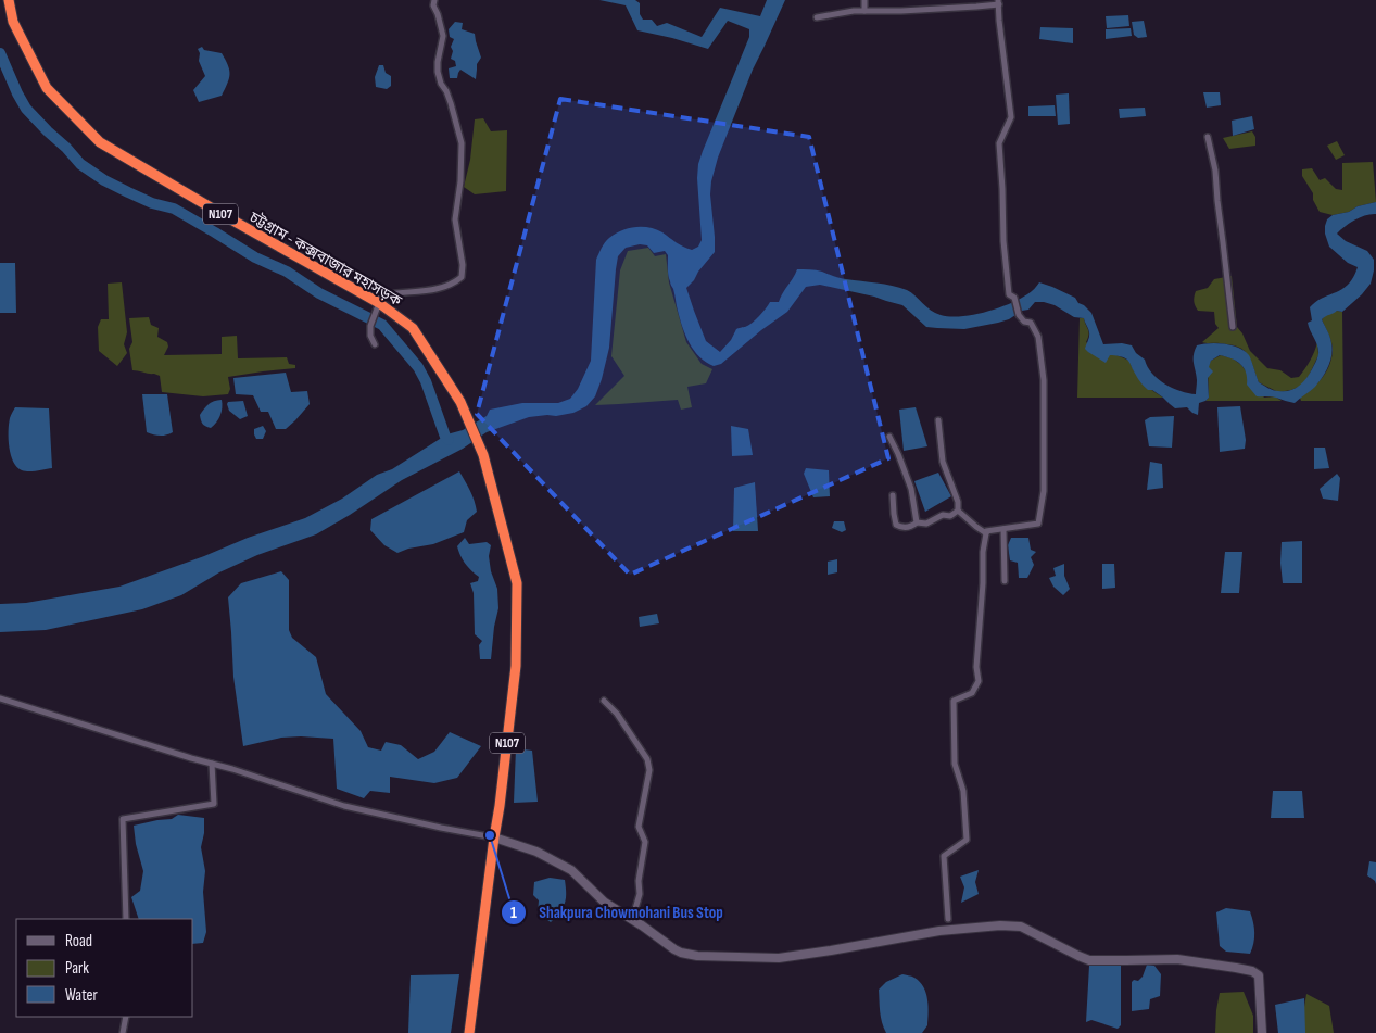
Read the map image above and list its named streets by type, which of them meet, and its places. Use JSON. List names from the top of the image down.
{
  "streets": {
    "highway": ["N107", "চট্টগ্রাম - কক্সবাজার মহাসড়ক"]
  },
  "crossings": [
    ["N107", "চট্টগ্রাম - কক্সবাজার মহাসড়ক"]
  ],
  "places": ["Shakpura Chowmohani Bus Stop"],
  "legend": ["Road", "Park", "Water"]
}
